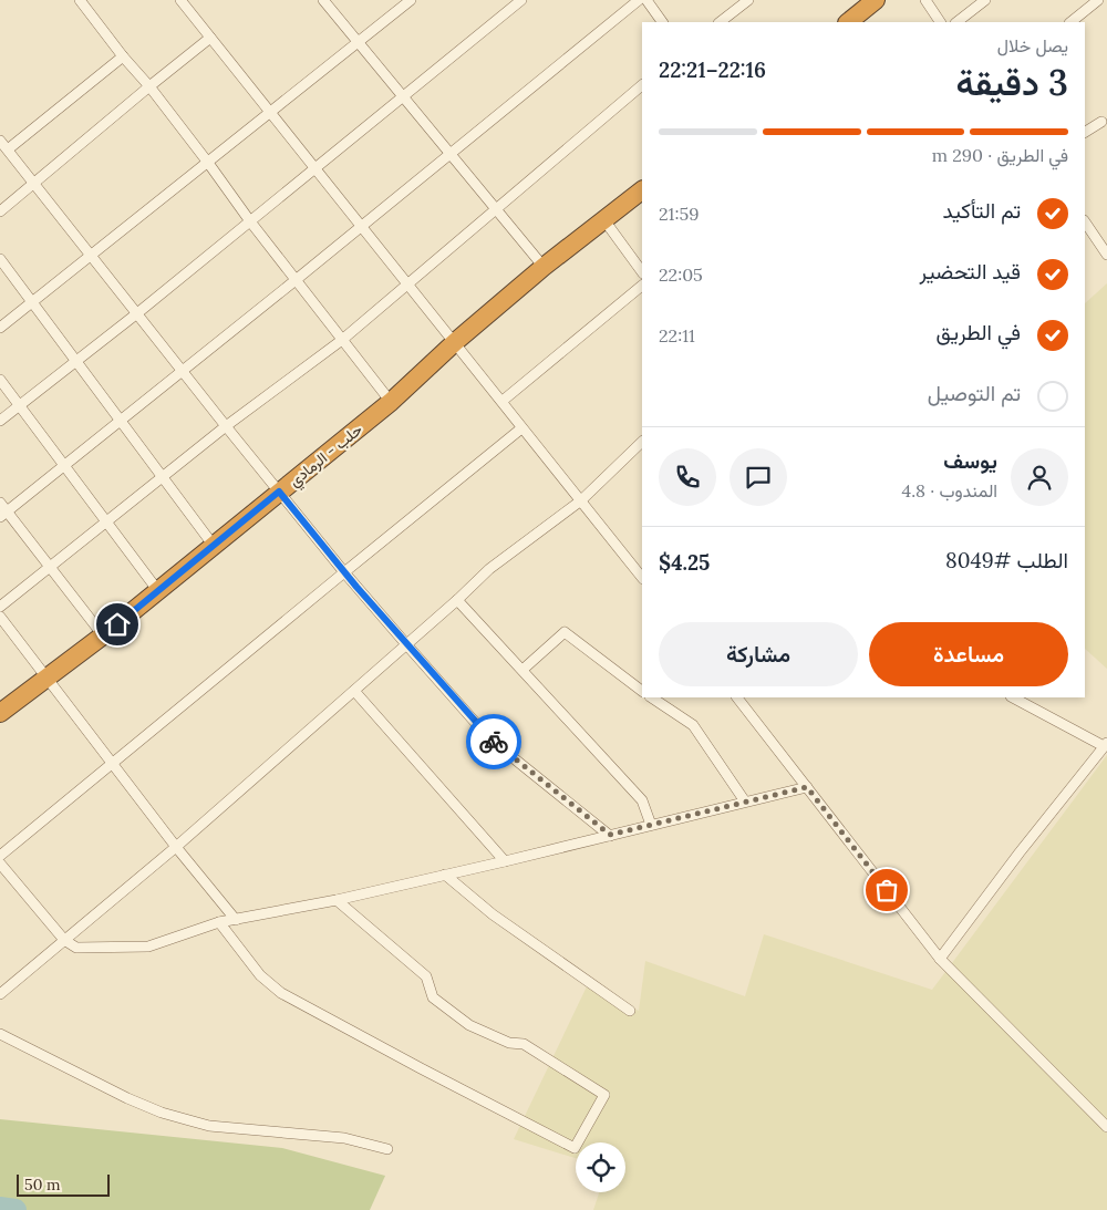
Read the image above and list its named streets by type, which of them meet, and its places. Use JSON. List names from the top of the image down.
{
  "streets": {
    "highway": ["حلب - الرمادي"]
  },
  "scale_bar": "50 m",
  "page": {
    "heading": ["3 دقيقة", "يصل خلال", "22:16–22:21"],
    "panel": [
      "يوسف",
      "المندوب · 4.8",
      "الطلب #8049",
      "$4.25"
    ],
    "bar": "في الطريق · 290 m",
    "list": [
      ["تم التأكيد", "21:59"],
      ["قيد التحضير", "22:05"],
      ["في الطريق", "22:11"],
      "تم التوصيل"
    ],
    "buttons": ["مساعدة", "مشاركة"],
    "scale": "50 m"
  }
}
